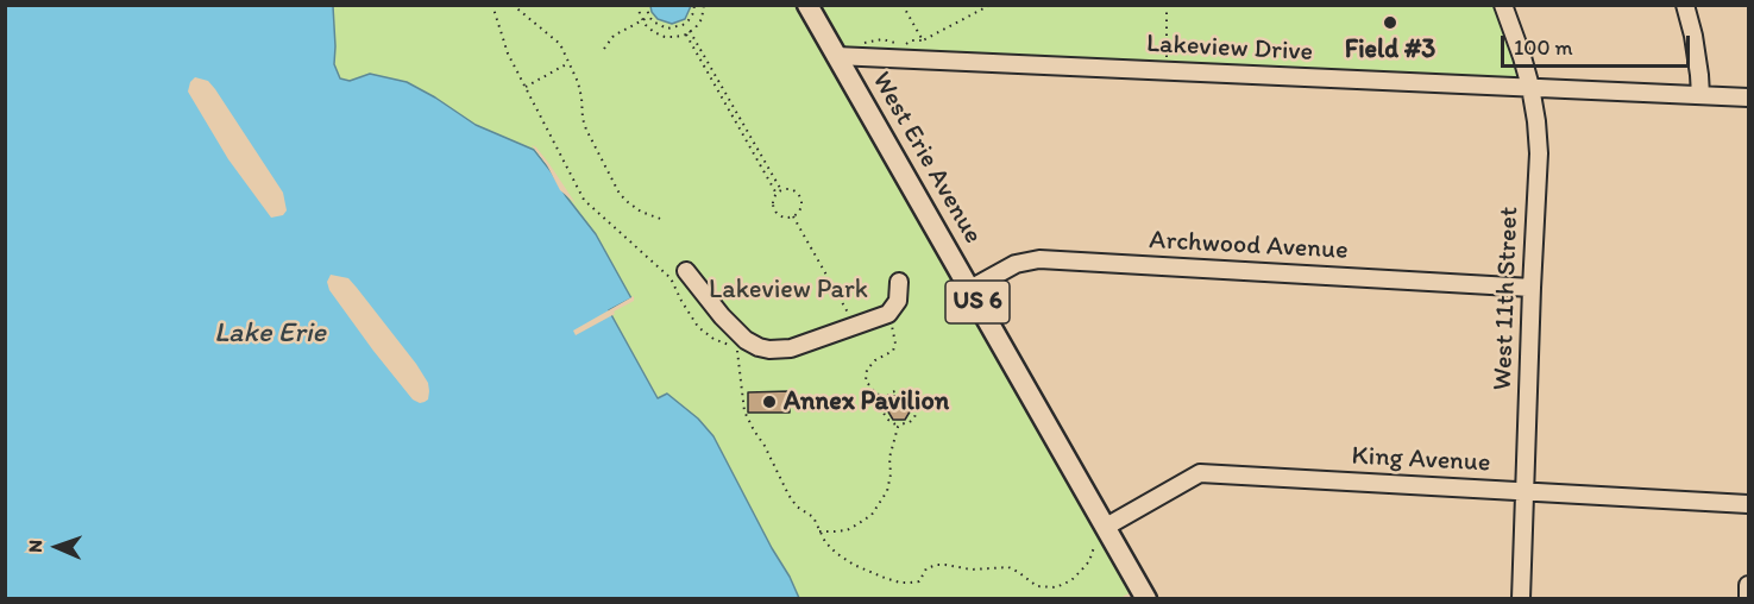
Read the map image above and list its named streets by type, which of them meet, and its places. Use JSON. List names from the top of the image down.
{
  "streets": {
    "main road": ["West Erie Avenue", "US 6"],
    "street": [
      "Lakeview Drive",
      "Archwood Avenue",
      "West 11th Street",
      "King Avenue"
    ]
  },
  "crossings": [
    ["Lakeview Drive", "West Erie Avenue"],
    ["Lakeview Drive", "West 11th Street"],
    ["West Erie Avenue", "Archwood Avenue"],
    ["West Erie Avenue", "King Avenue"],
    ["Archwood Avenue", "West 11th Street"],
    ["West 11th Street", "King Avenue"]
  ],
  "water": ["Lake Erie"],
  "parks": ["Lakeview Park"],
  "places": ["Field #3", "Annex Pavilion"],
  "scale_bar": "100 m",
  "north": "left"
}
